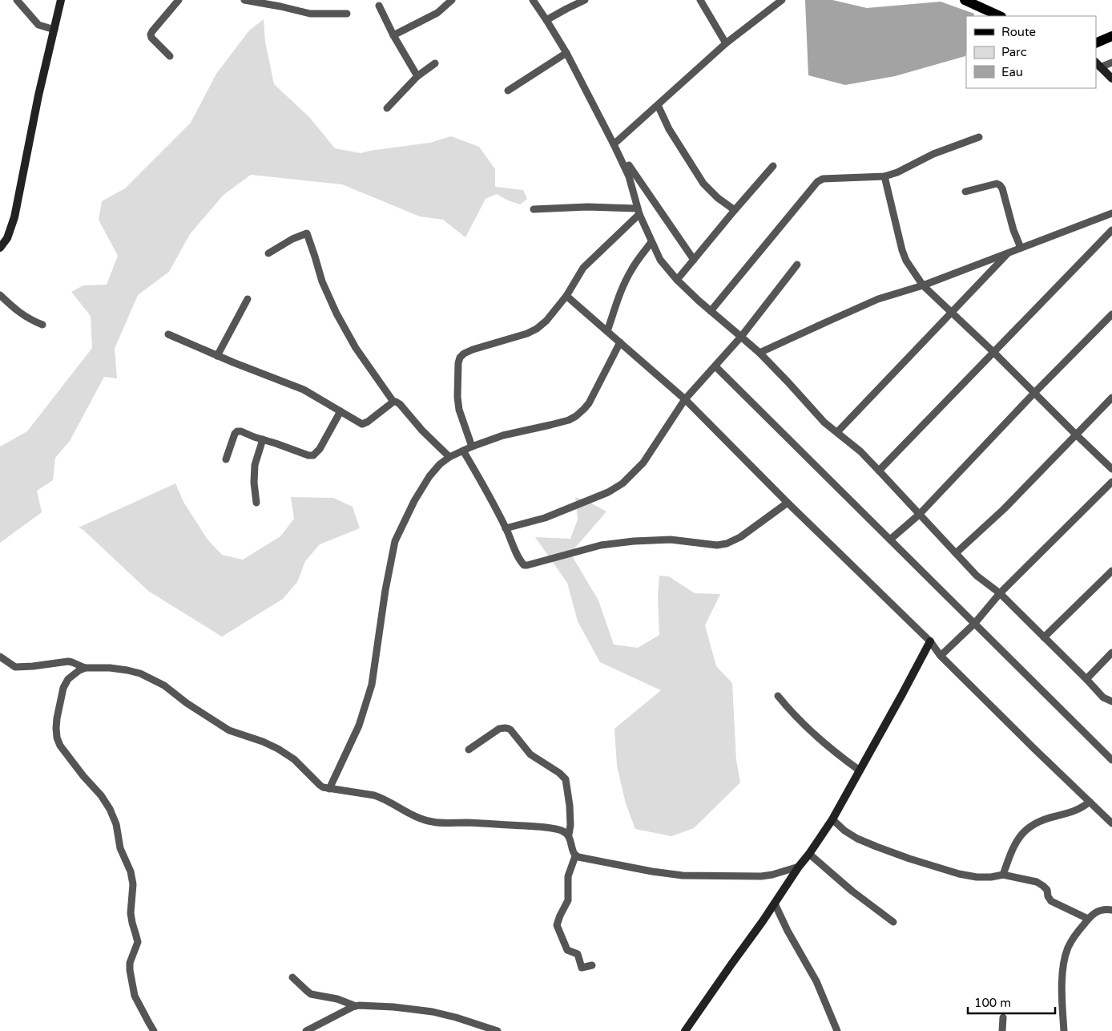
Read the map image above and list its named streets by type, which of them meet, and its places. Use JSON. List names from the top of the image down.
{
  "legend": ["Route", "Parc", "Eau"],
  "scale_bar": "100 m"
}
